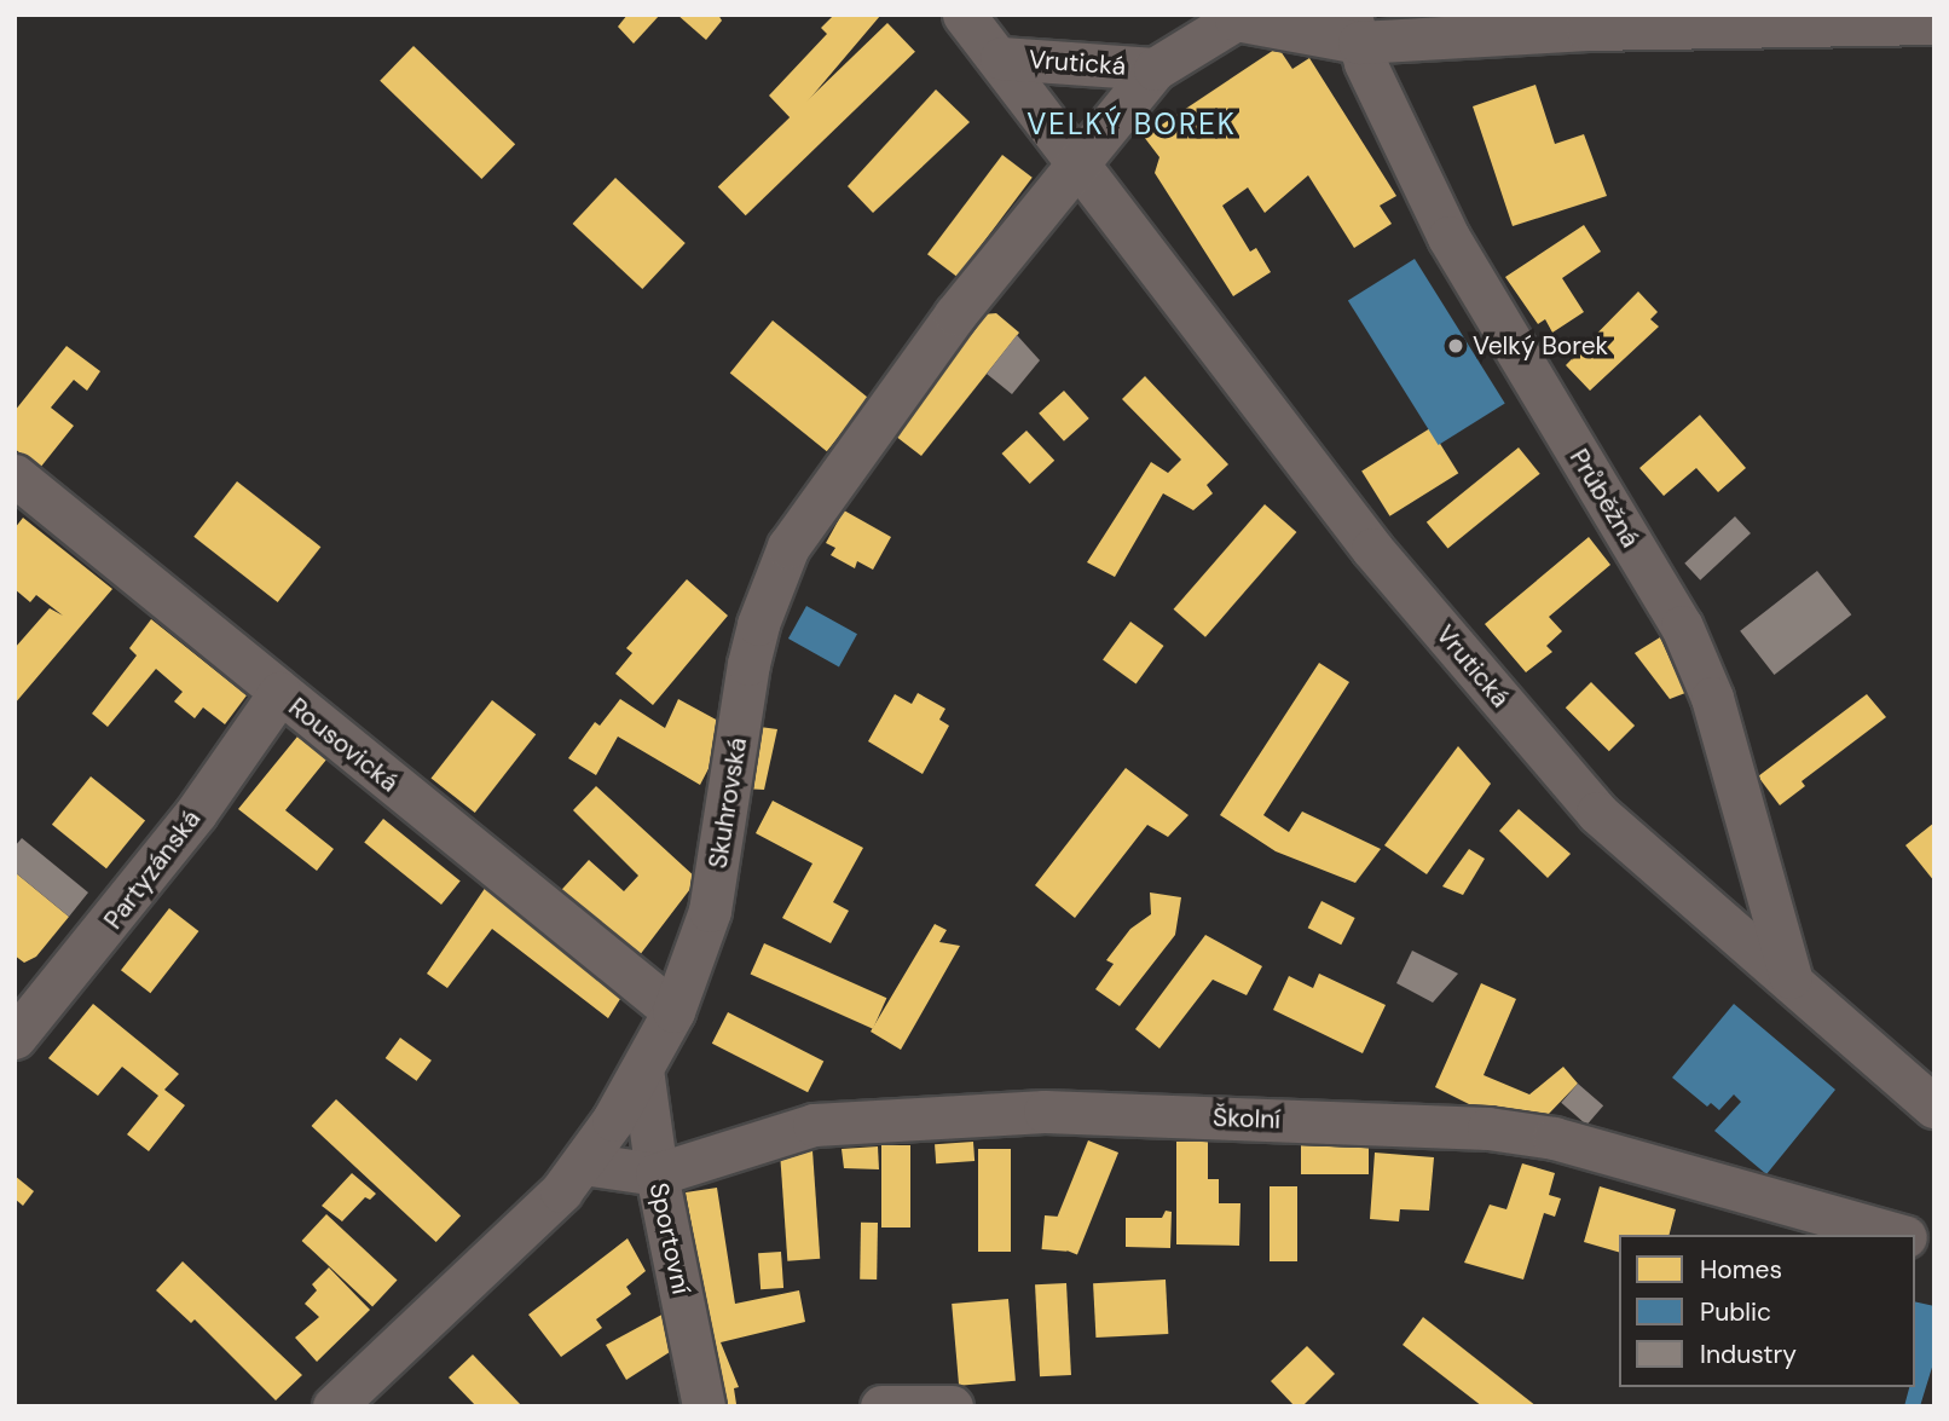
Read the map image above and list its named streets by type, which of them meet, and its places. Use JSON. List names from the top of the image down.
{
  "streets": {
    "street": [
      "Vrutická",
      "Průběžná",
      "Rousovická",
      "Skuhrovská",
      "Partyzánská",
      "Školní",
      "Sportovní"
    ]
  },
  "crossings": [
    ["Vrutická", "Průběžná"],
    ["Vrutická", "Skuhrovská"],
    ["Rousovická", "Skuhrovská"],
    ["Rousovická", "Partyzánská"],
    ["Skuhrovská", "Školní"],
    ["Skuhrovská", "Sportovní"],
    ["Školní", "Sportovní"]
  ],
  "districts": ["VELKÝ BOREK"],
  "places": ["Velký Borek"],
  "legend": ["Homes", "Public", "Industry"]
}
